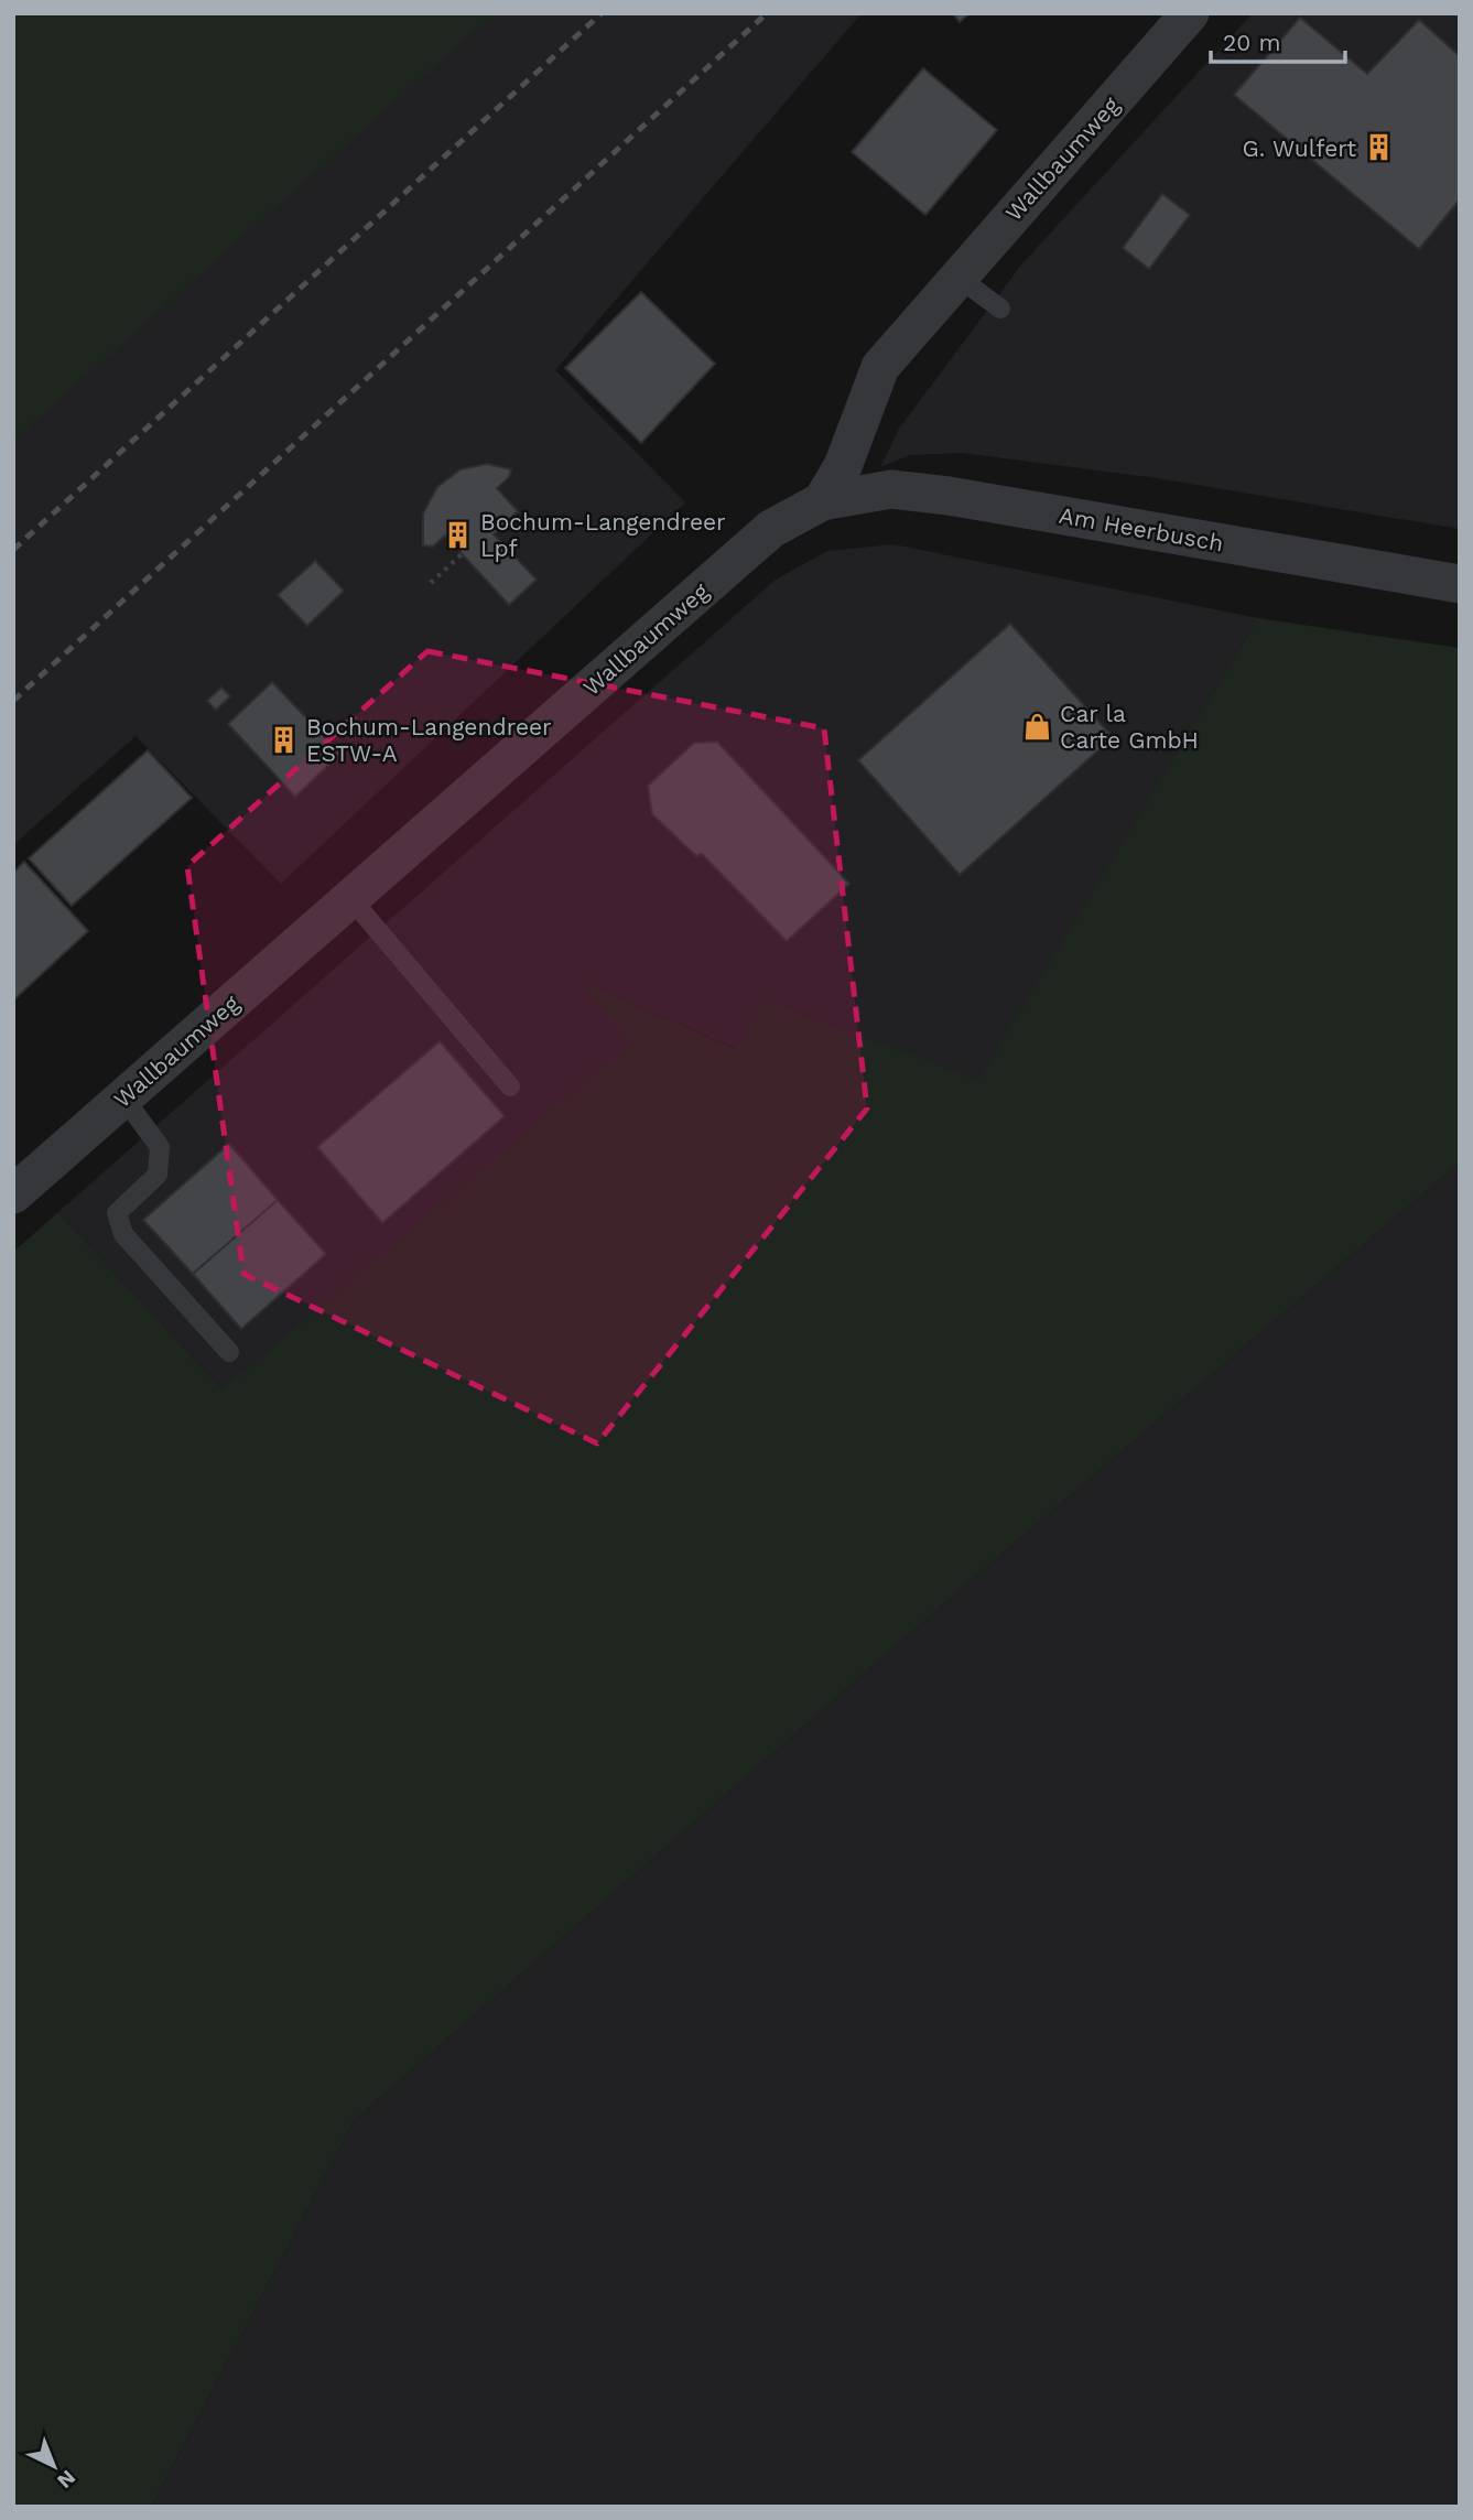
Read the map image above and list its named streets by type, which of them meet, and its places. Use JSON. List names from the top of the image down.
{
  "streets": {
    "street": ["Wallbaumweg", "Am Heerbusch"]
  },
  "crossings": [
    ["Wallbaumweg", "Am Heerbusch"]
  ],
  "places": {
    "building": ["G. Wulfert", "Bochum-Langendreer Lpf", "Bochum-Langendreer ESTW-A"],
    "shop": ["Car la Carte GmbH"]
  },
  "scale_bar": "20 m",
  "north": "bottom right"
}
